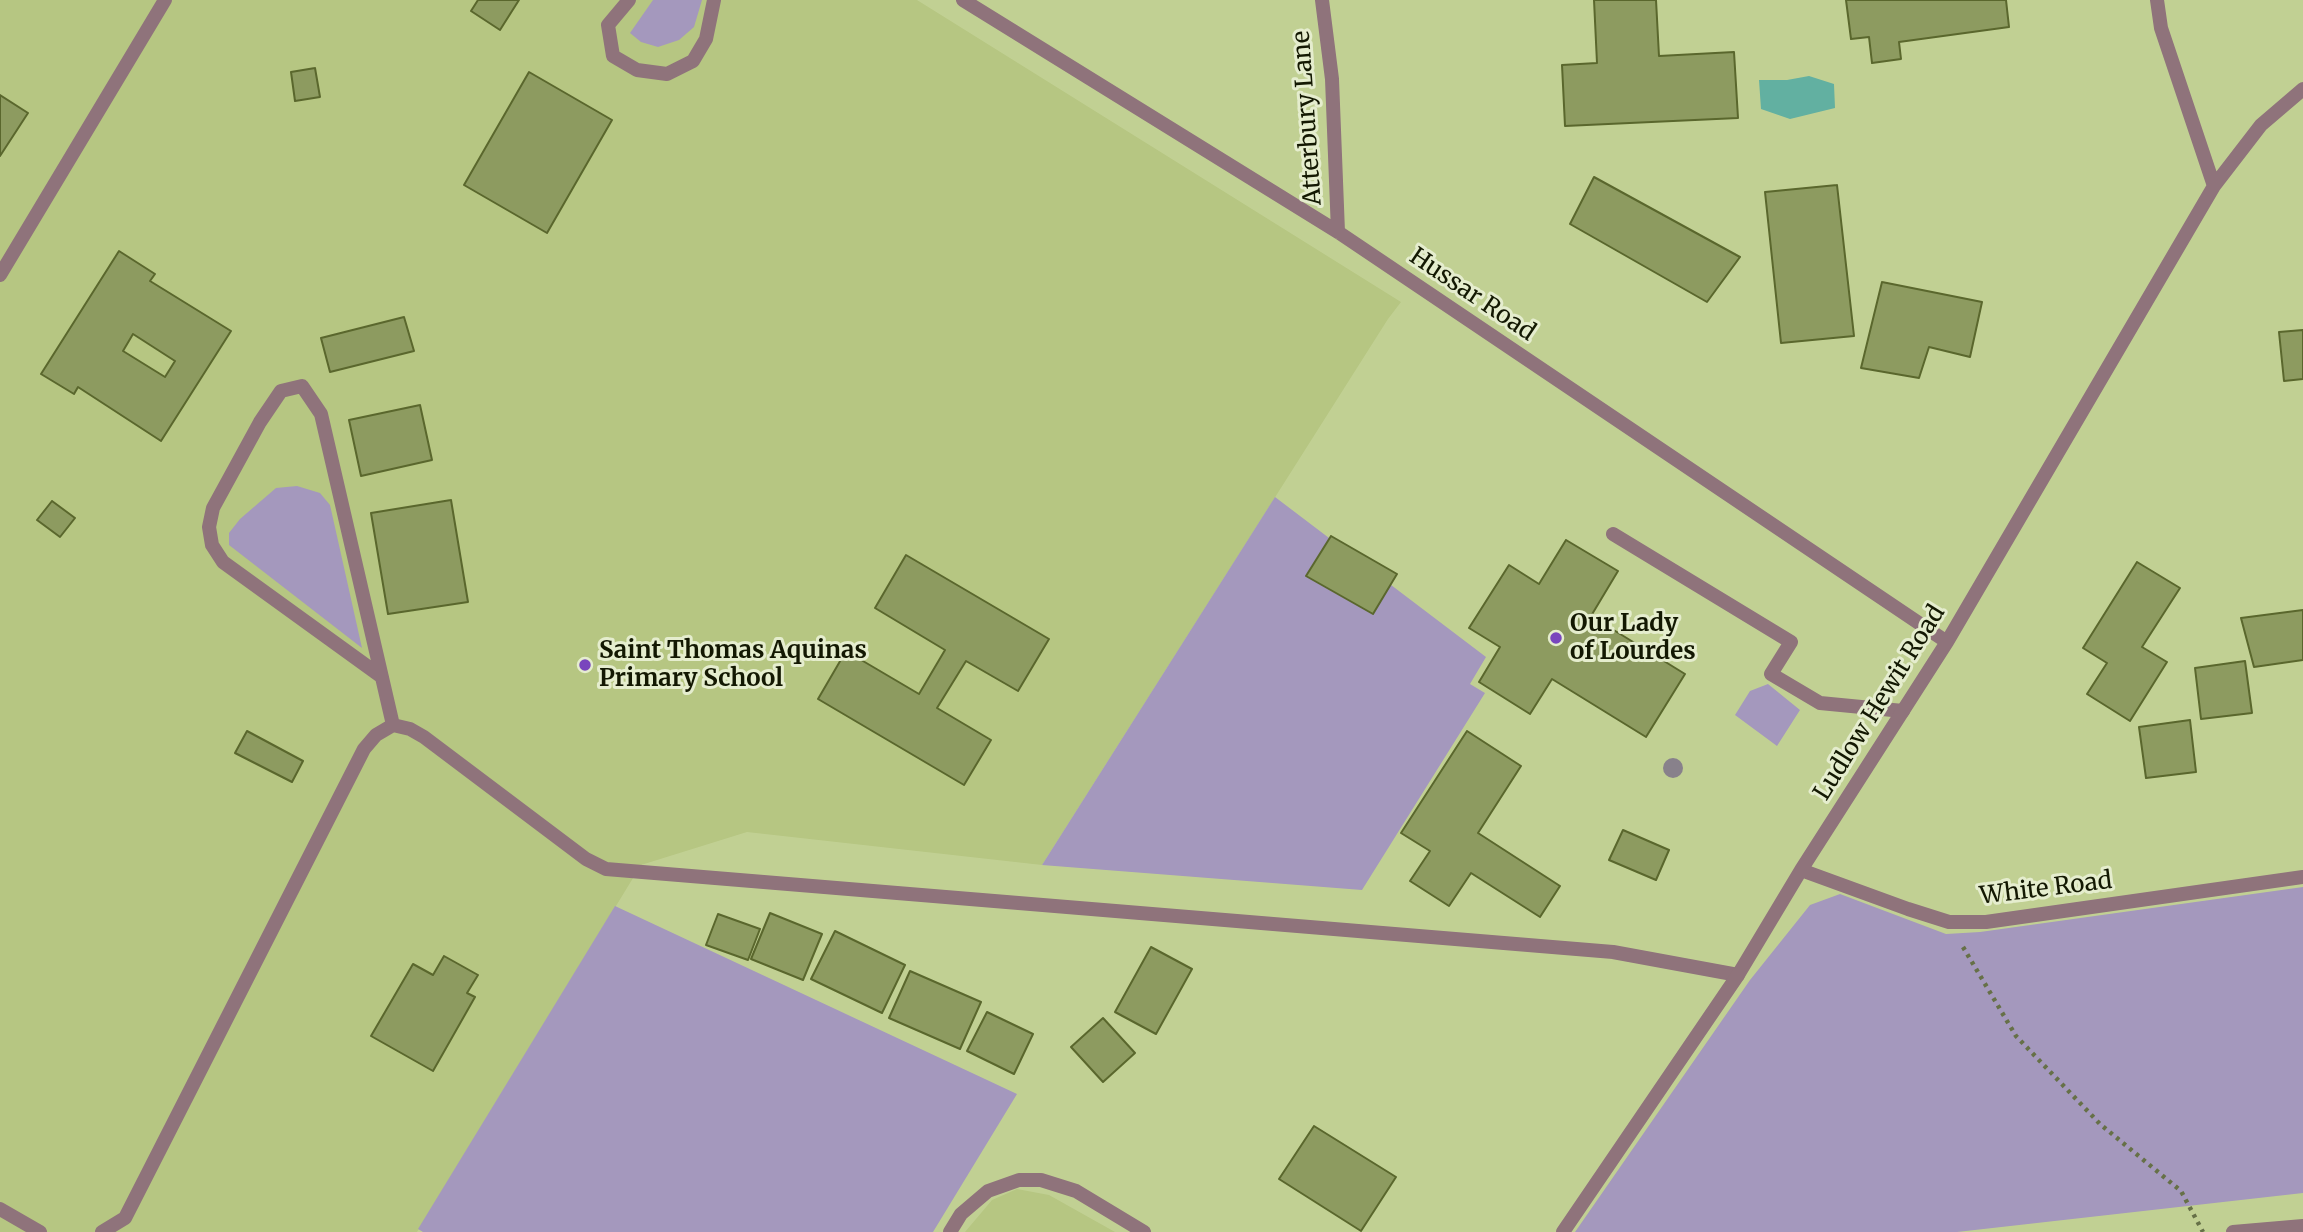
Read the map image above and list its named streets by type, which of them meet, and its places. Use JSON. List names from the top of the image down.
{
  "streets": {
    "street": [
      "Atterbury Lane",
      "Hussar Road",
      "Ludlow Hewit Road",
      "White Road"
    ]
  },
  "crossings": [
    ["Atterbury Lane", "Hussar Road"],
    ["Hussar Road", "Ludlow Hewit Road"],
    ["Ludlow Hewit Road", "White Road"]
  ],
  "places": ["Our Lady of Lourdes", "Saint Thomas Aquinas Primary School"]
}
